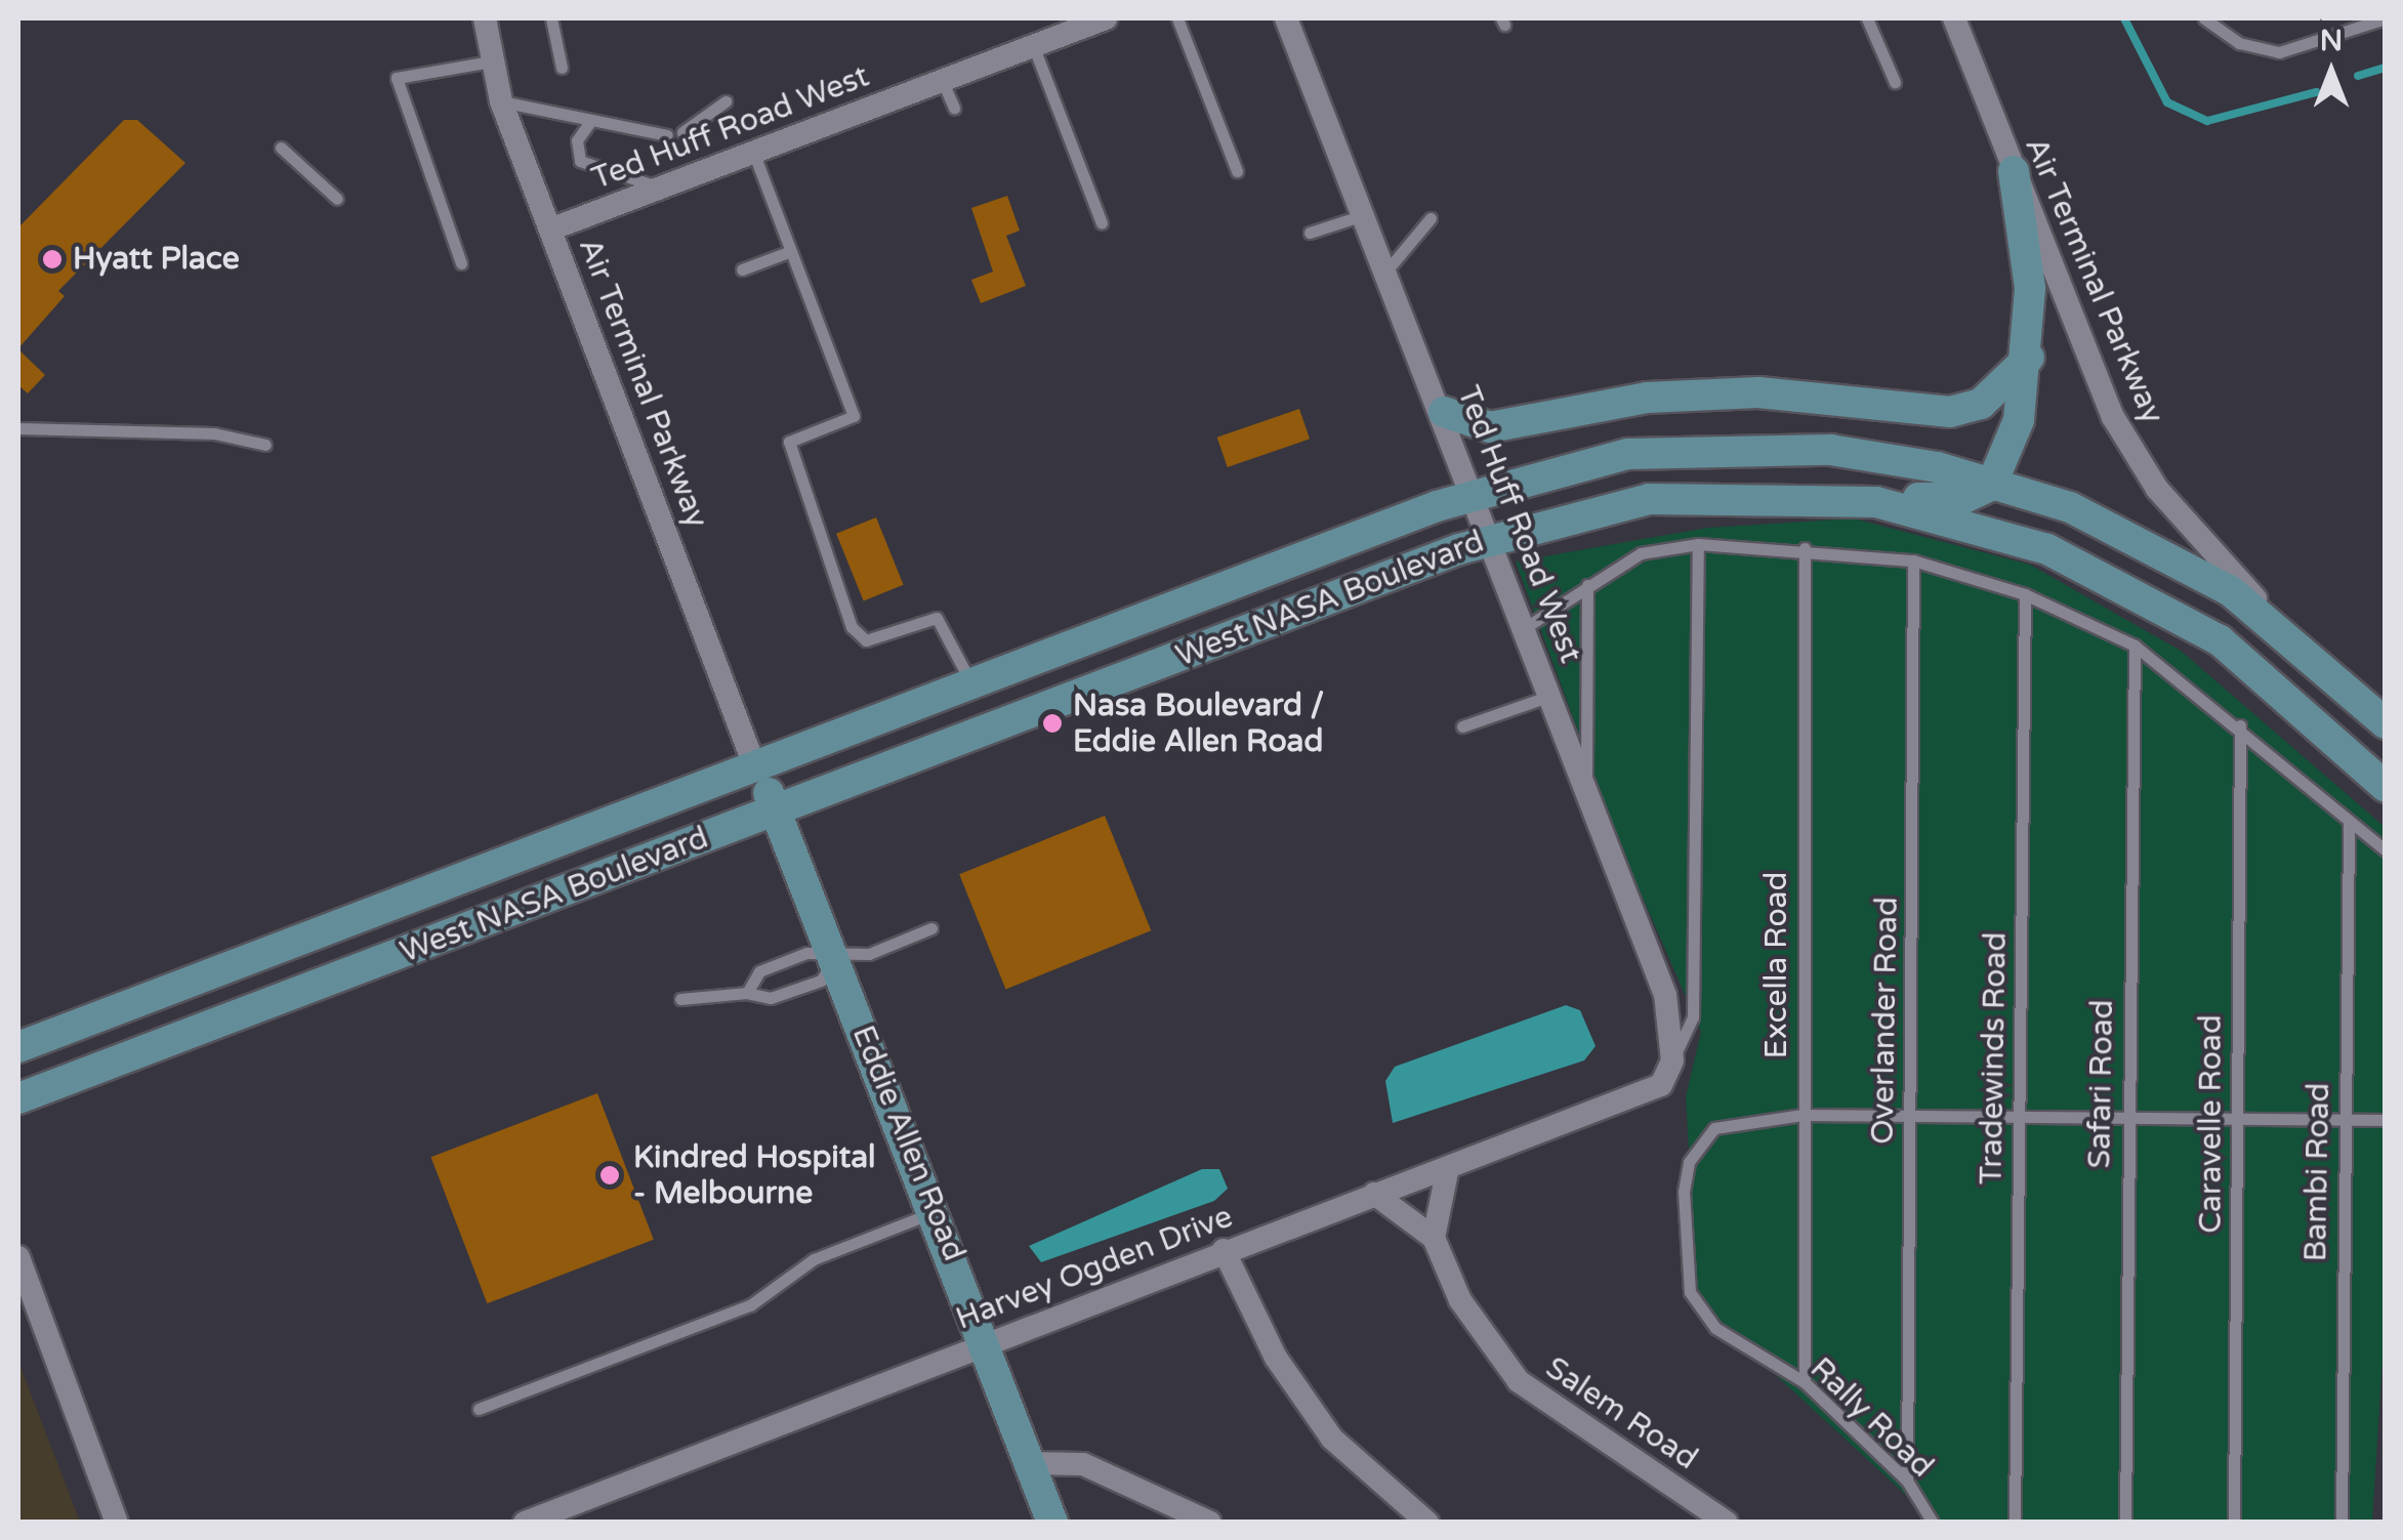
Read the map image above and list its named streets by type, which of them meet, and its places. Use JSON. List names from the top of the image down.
{
  "streets": {
    "main road": ["West NASA Boulevard", "Eddie Allen Road"],
    "street": [
      "Ted Huff Road West",
      "Air Terminal Parkway",
      "Harvey Ogden Drive",
      "Salem Road"
    ],
    "lane": [
      "Excella Road",
      "Overlander Road",
      "Tradewinds Road",
      "Safari Road",
      "Caravelle Road",
      "Bambi Road",
      "Rally Road"
    ]
  },
  "crossings": [
    ["Ted Huff Road West", "Air Terminal Parkway"],
    ["Ted Huff Road West", "West NASA Boulevard"],
    ["Ted Huff Road West", "Harvey Ogden Drive"],
    ["Air Terminal Parkway", "West NASA Boulevard"],
    ["Air Terminal Parkway", "Eddie Allen Road"],
    ["West NASA Boulevard", "Eddie Allen Road"],
    ["Excella Road", "Rally Road"],
    ["Overlander Road", "Rally Road"],
    ["Eddie Allen Road", "Harvey Ogden Drive"]
  ],
  "places": ["Hyatt Place", "Nasa Boulevard / Eddie Allen Road", "Kindred Hospital - Melbourne"],
  "north": "top"
}
